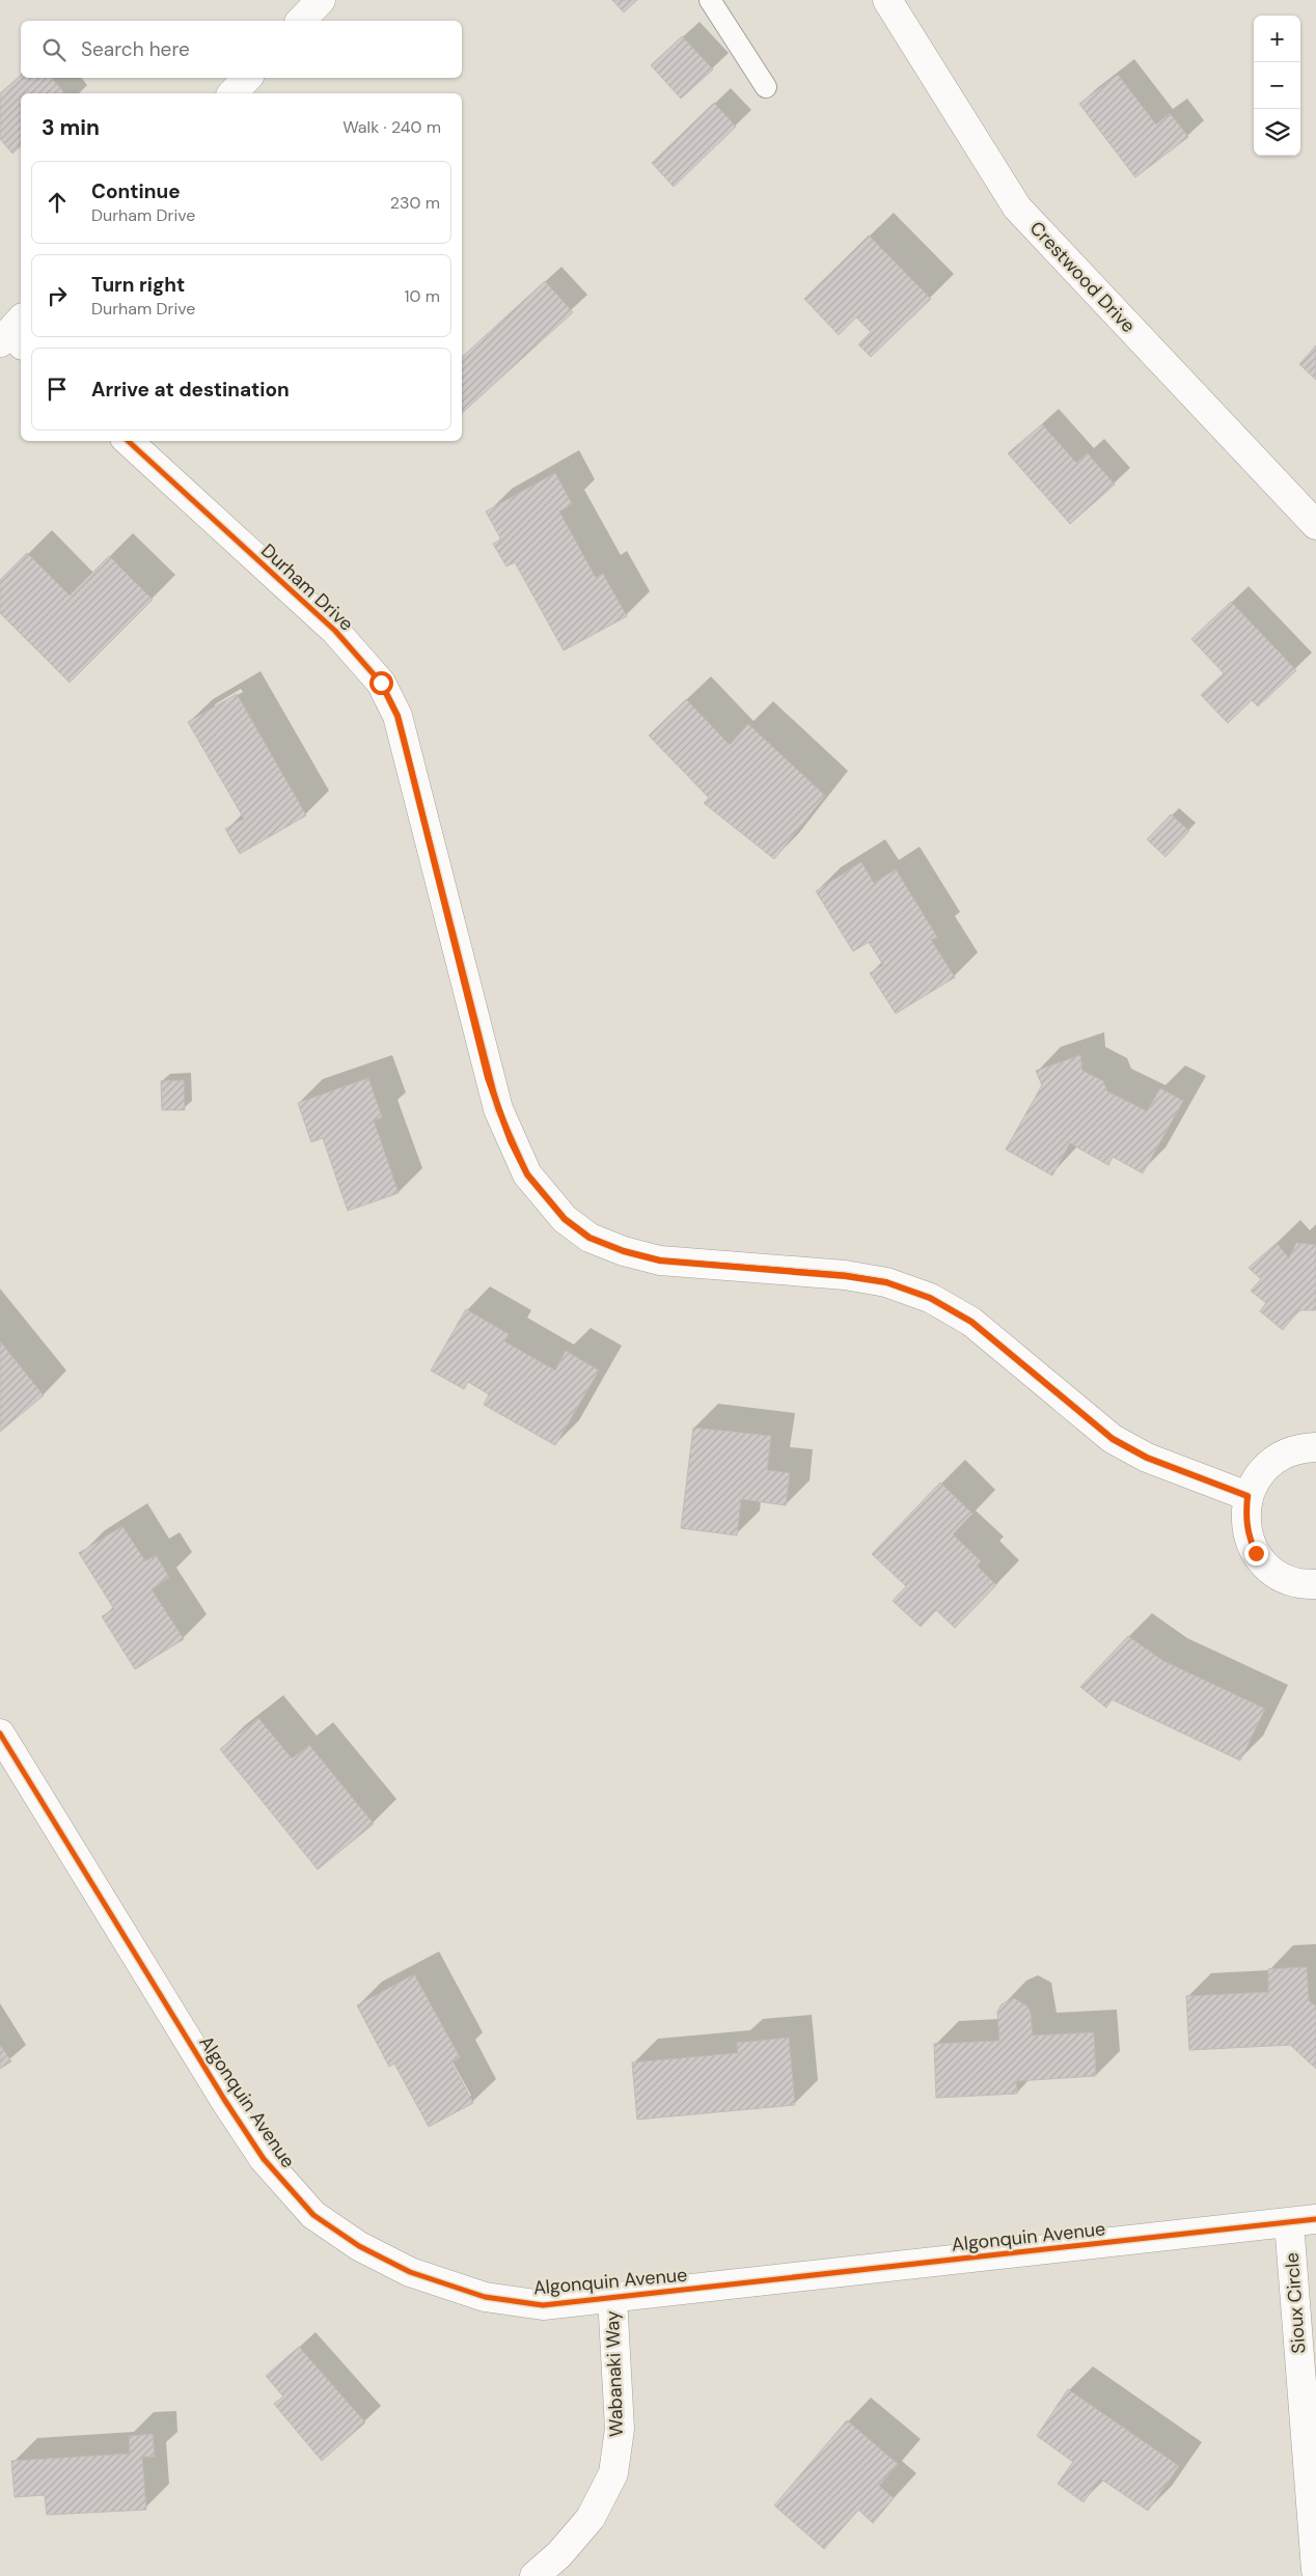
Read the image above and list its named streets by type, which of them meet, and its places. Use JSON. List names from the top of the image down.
{
  "streets": {
    "street": [
      "Crestwood Drive",
      "Durham Drive",
      "Algonquin Avenue",
      "Sioux Circle",
      "Wabanaki Way"
    ]
  },
  "crossings": [
    ["Algonquin Avenue", "Sioux Circle"],
    ["Algonquin Avenue", "Wabanaki Way"]
  ],
  "page": {
    "map_buttons": ["+", "−"],
    "search": "Search here",
    "heading": ["3 min", "Walk · 240 m"],
    "list": [
      ["Continue", "Durham Drive", "230 m"],
      ["Turn right", "Durham Drive", "10 m"],
      "Arrive at destination"
    ]
  }
}
